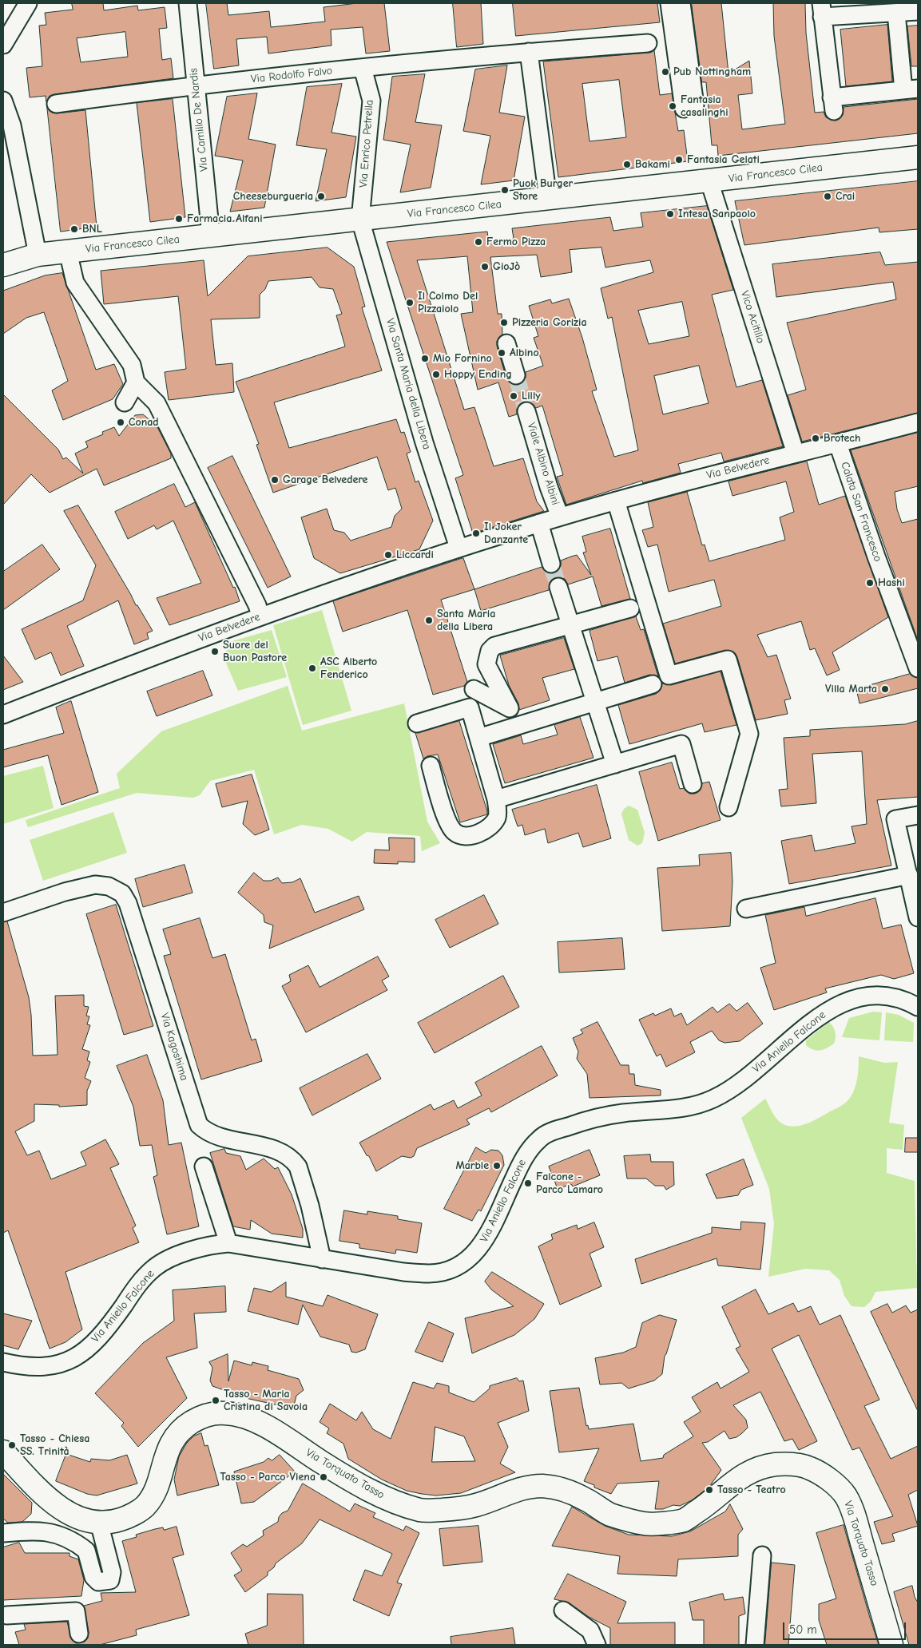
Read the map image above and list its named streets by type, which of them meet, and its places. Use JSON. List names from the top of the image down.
{
  "streets": {
    "main road": ["Via Francesco Cilea", "Via Torquato Tasso"],
    "street": [
      "Via Rodolfo Falvo",
      "Via Camillo De Nardis",
      "Via Enrico Petrella",
      "Vico Acitillo",
      "Via Santa Maria della Libera",
      "Viale Albino Albini",
      "Via Belvedere",
      "Calata San Francesco",
      "Via Aniello Falcone",
      "Via Kagoshima"
    ]
  },
  "crossings": [
    ["Via Rodolfo Falvo", "Via Camillo De Nardis"],
    ["Via Rodolfo Falvo", "Via Enrico Petrella"],
    ["Via Camillo De Nardis", "Via Francesco Cilea"],
    ["Via Enrico Petrella", "Via Francesco Cilea"],
    ["Via Enrico Petrella", "Via Santa Maria della Libera"],
    ["Via Francesco Cilea", "Vico Acitillo"],
    ["Via Francesco Cilea", "Via Santa Maria della Libera"],
    ["Vico Acitillo", "Via Belvedere"],
    ["Via Santa Maria della Libera", "Via Belvedere"],
    ["Viale Albino Albini", "Via Belvedere"],
    ["Via Belvedere", "Calata San Francesco"],
    ["Via Aniello Falcone", "Via Kagoshima"]
  ],
  "places": [
    "Pub Nottingham",
    "Fantasia casalinghi",
    "Fantasia Gelati",
    "Bakami",
    "Puok Burger Store",
    "Cheeseburgueria",
    "Crai",
    "Intesa Sanpaolo",
    "Farmacia Alfani",
    "BNL",
    "Fermo Pizza",
    "GioJò",
    "Il Colmo Del Pizzaiolo",
    "Pizzeria Gorizia",
    "Albino",
    "Mio Fornino",
    "Hoppy Ending",
    "Lilly",
    "Conad",
    "Brotech",
    "Garage Belvedere",
    "Il Joker Danzante",
    "Liccardi",
    "Hashi",
    "Santa Maria della Libera",
    "Suore del Buon Pastore",
    "ASC Alberto Fenderico",
    "Villa Marta",
    "Marble",
    "Falcone - Parco Lamaro",
    "Tasso - Maria Cristina di Savoia",
    "Tasso - Chiesa SS. Trinità",
    "Tasso - Parco Viena",
    "Tasso - Teatro"
  ],
  "scale_bar": "50 m"
}
